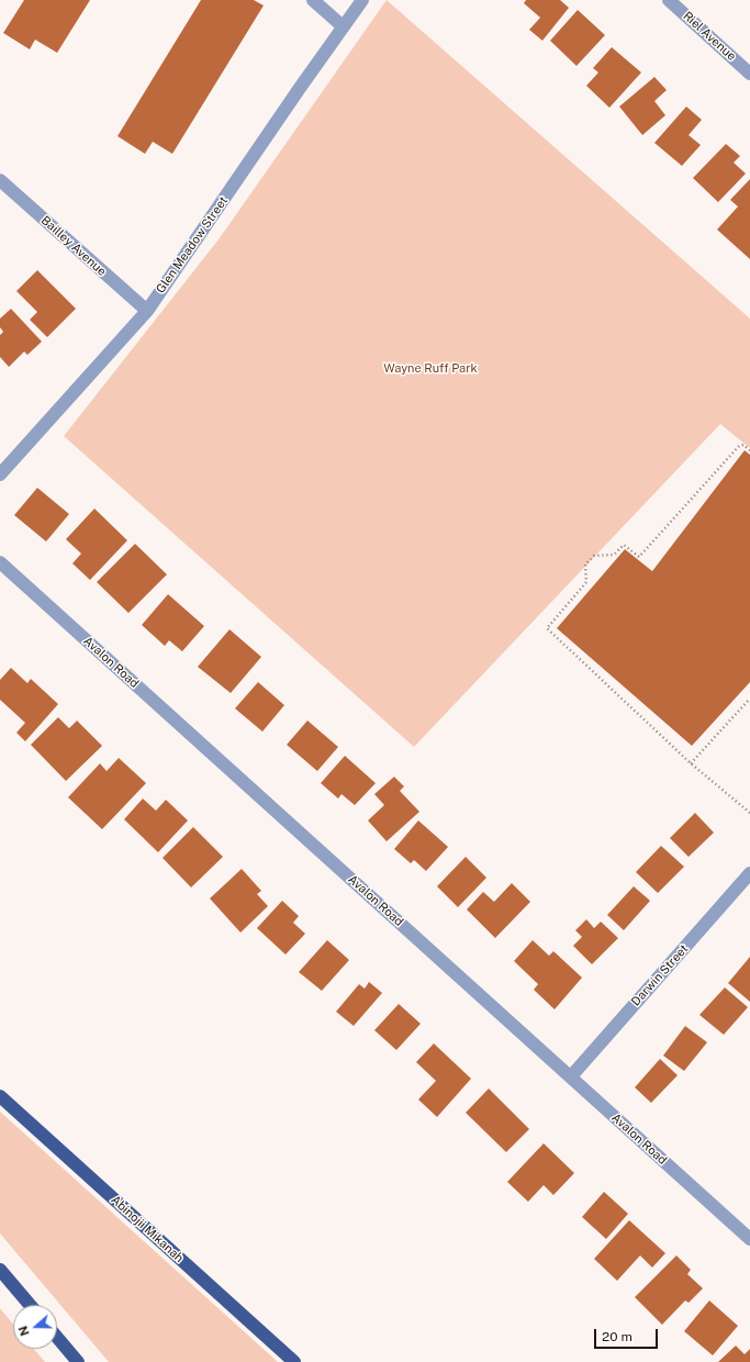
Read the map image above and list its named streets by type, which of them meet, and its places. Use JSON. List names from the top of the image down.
{
  "streets": {
    "main road": ["Abinojii Mikanah"],
    "street": [
      "Riel Avenue",
      "Glen Meadow Street",
      "Bailley Avenue",
      "Avalon Road",
      "Darwin Street"
    ]
  },
  "crossings": [
    ["Glen Meadow Street", "Bailley Avenue"],
    ["Avalon Road", "Darwin Street"]
  ],
  "parks": ["Wayne Ruff Park"],
  "scale_bar": "20 m",
  "north": "left"
}
